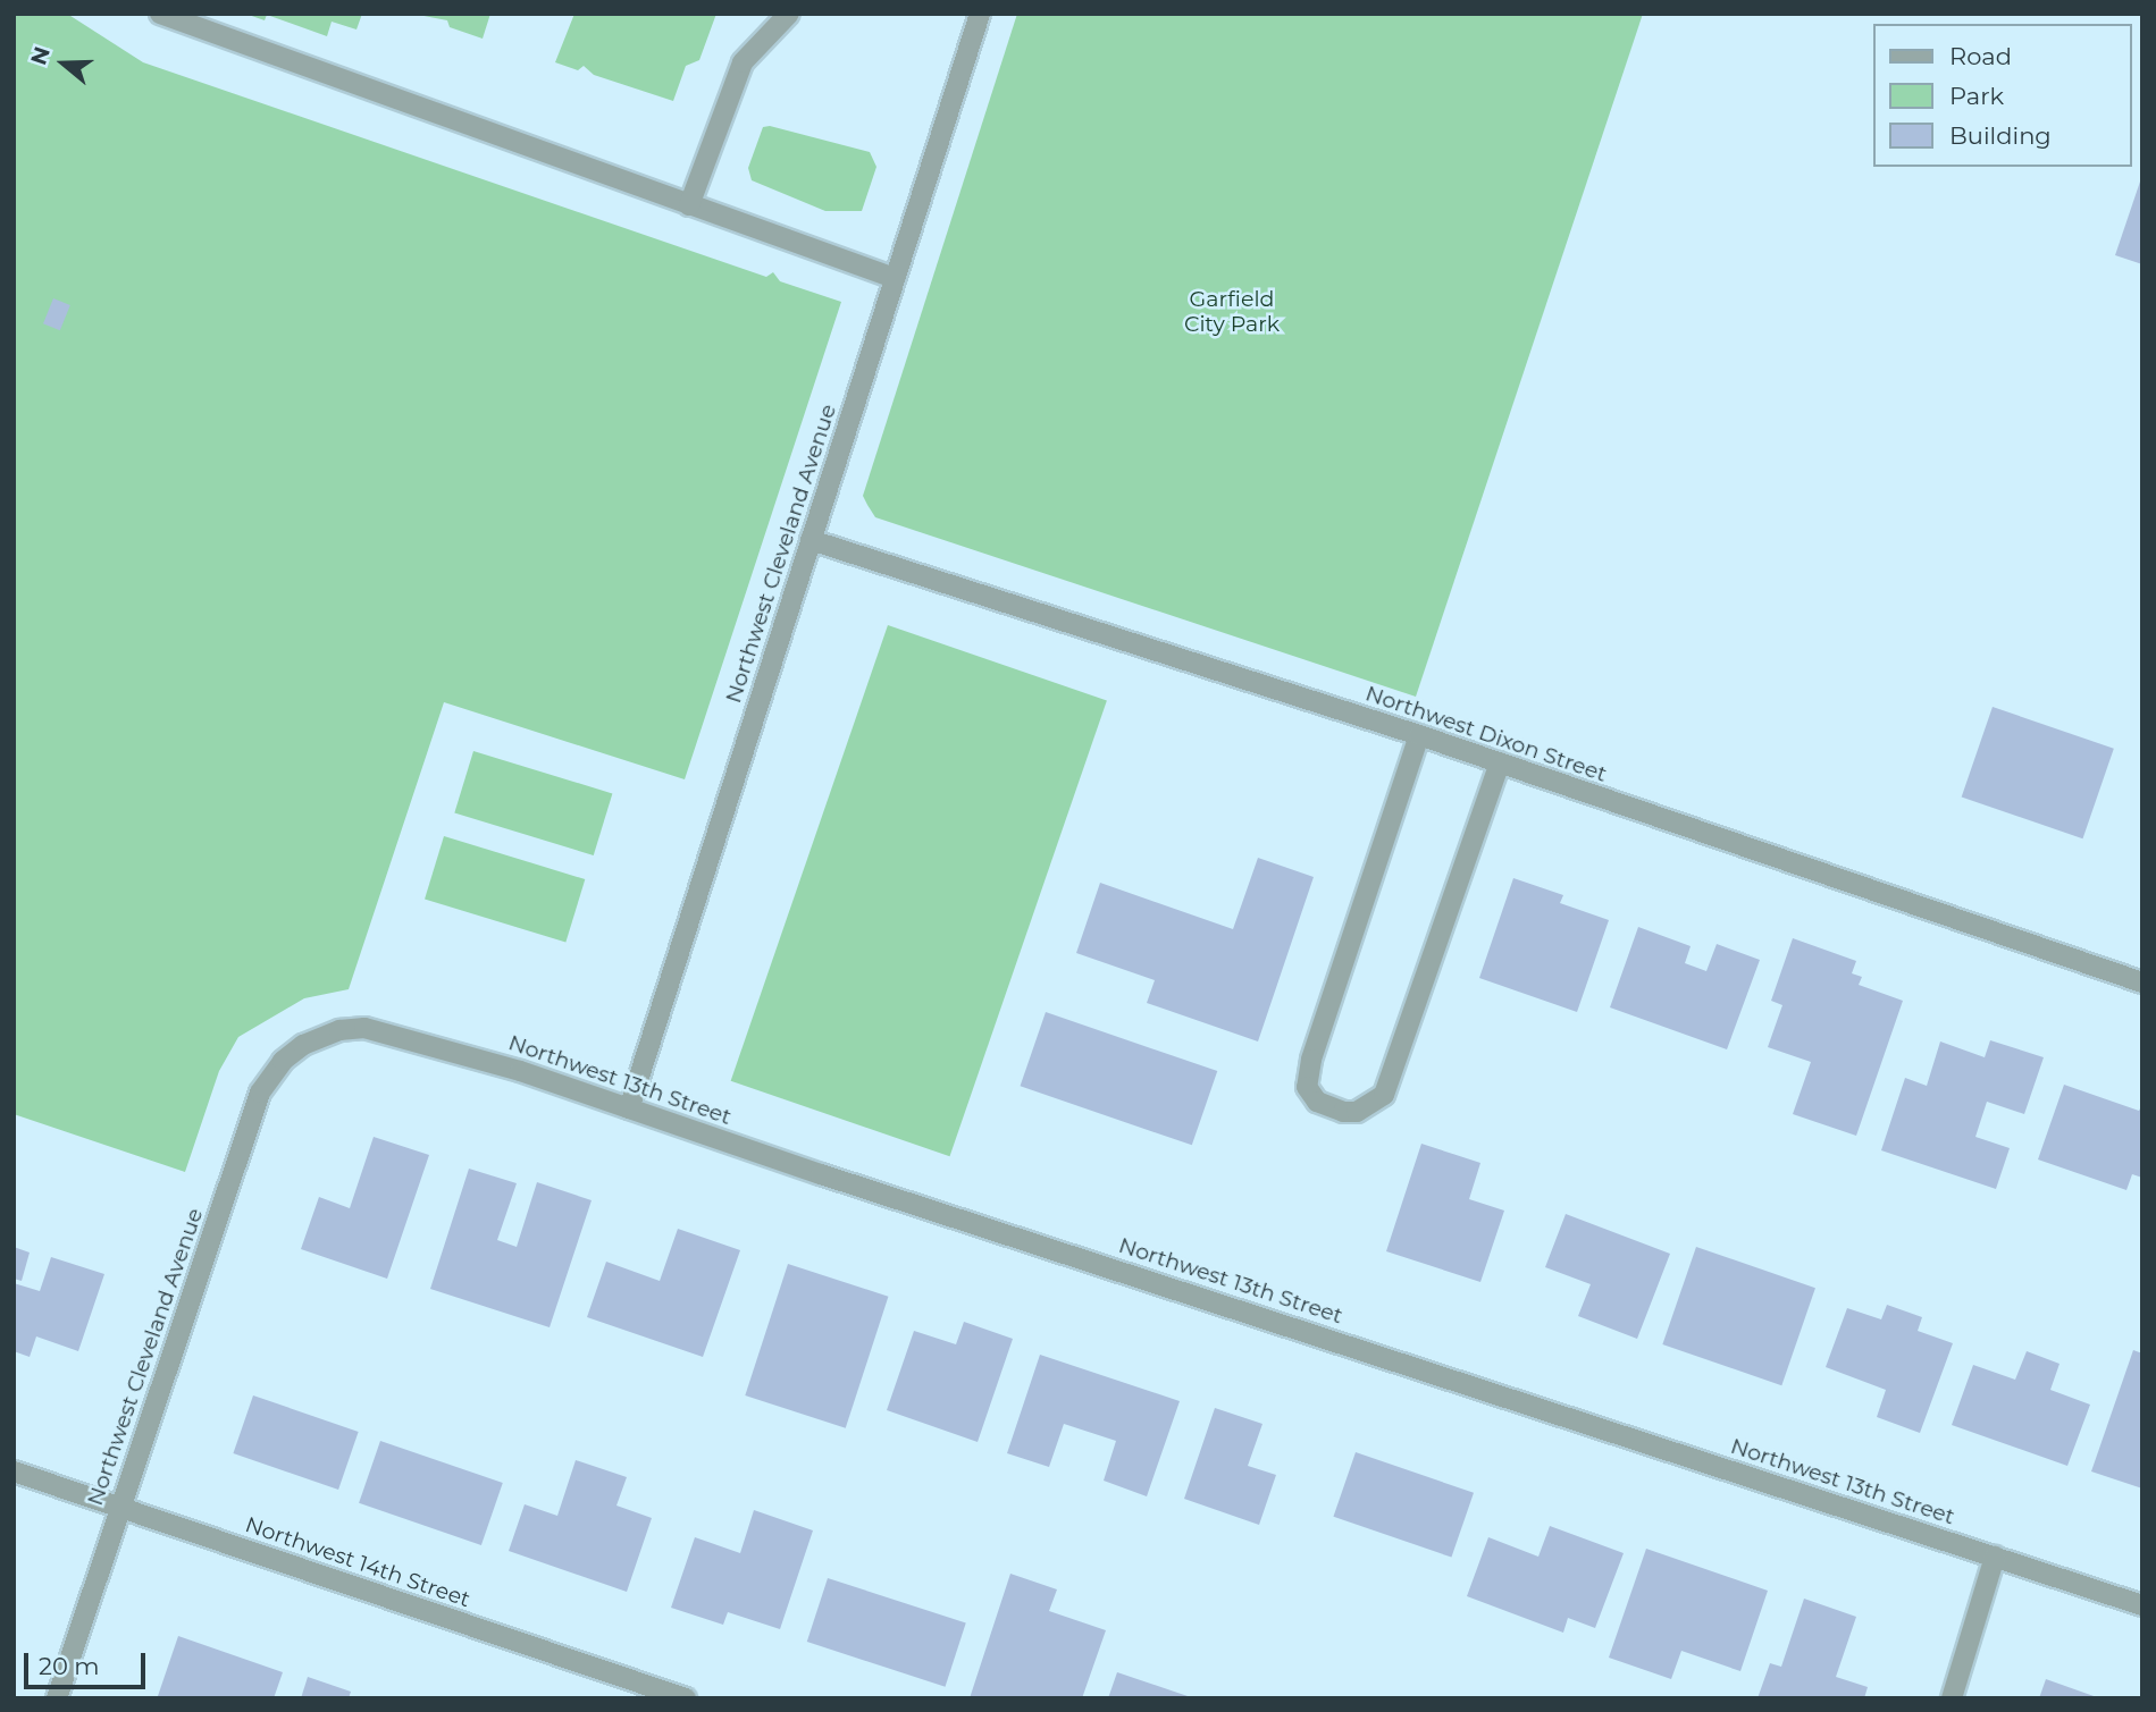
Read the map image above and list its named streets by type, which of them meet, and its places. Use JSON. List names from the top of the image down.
{
  "streets": {
    "street": [
      "Northwest Cleveland Avenue",
      "Northwest Dixon Street",
      "Northwest 13th Street",
      "Northwest 14th Street"
    ]
  },
  "crossings": [
    ["Northwest Cleveland Avenue", "Northwest Dixon Street"],
    ["Northwest Cleveland Avenue", "Northwest 13th Street"],
    ["Northwest Cleveland Avenue", "Northwest 14th Street"]
  ],
  "parks": ["Garfield City Park"],
  "legend": ["Road", "Park", "Building"],
  "scale_bar": "20 m",
  "north": "left"
}
